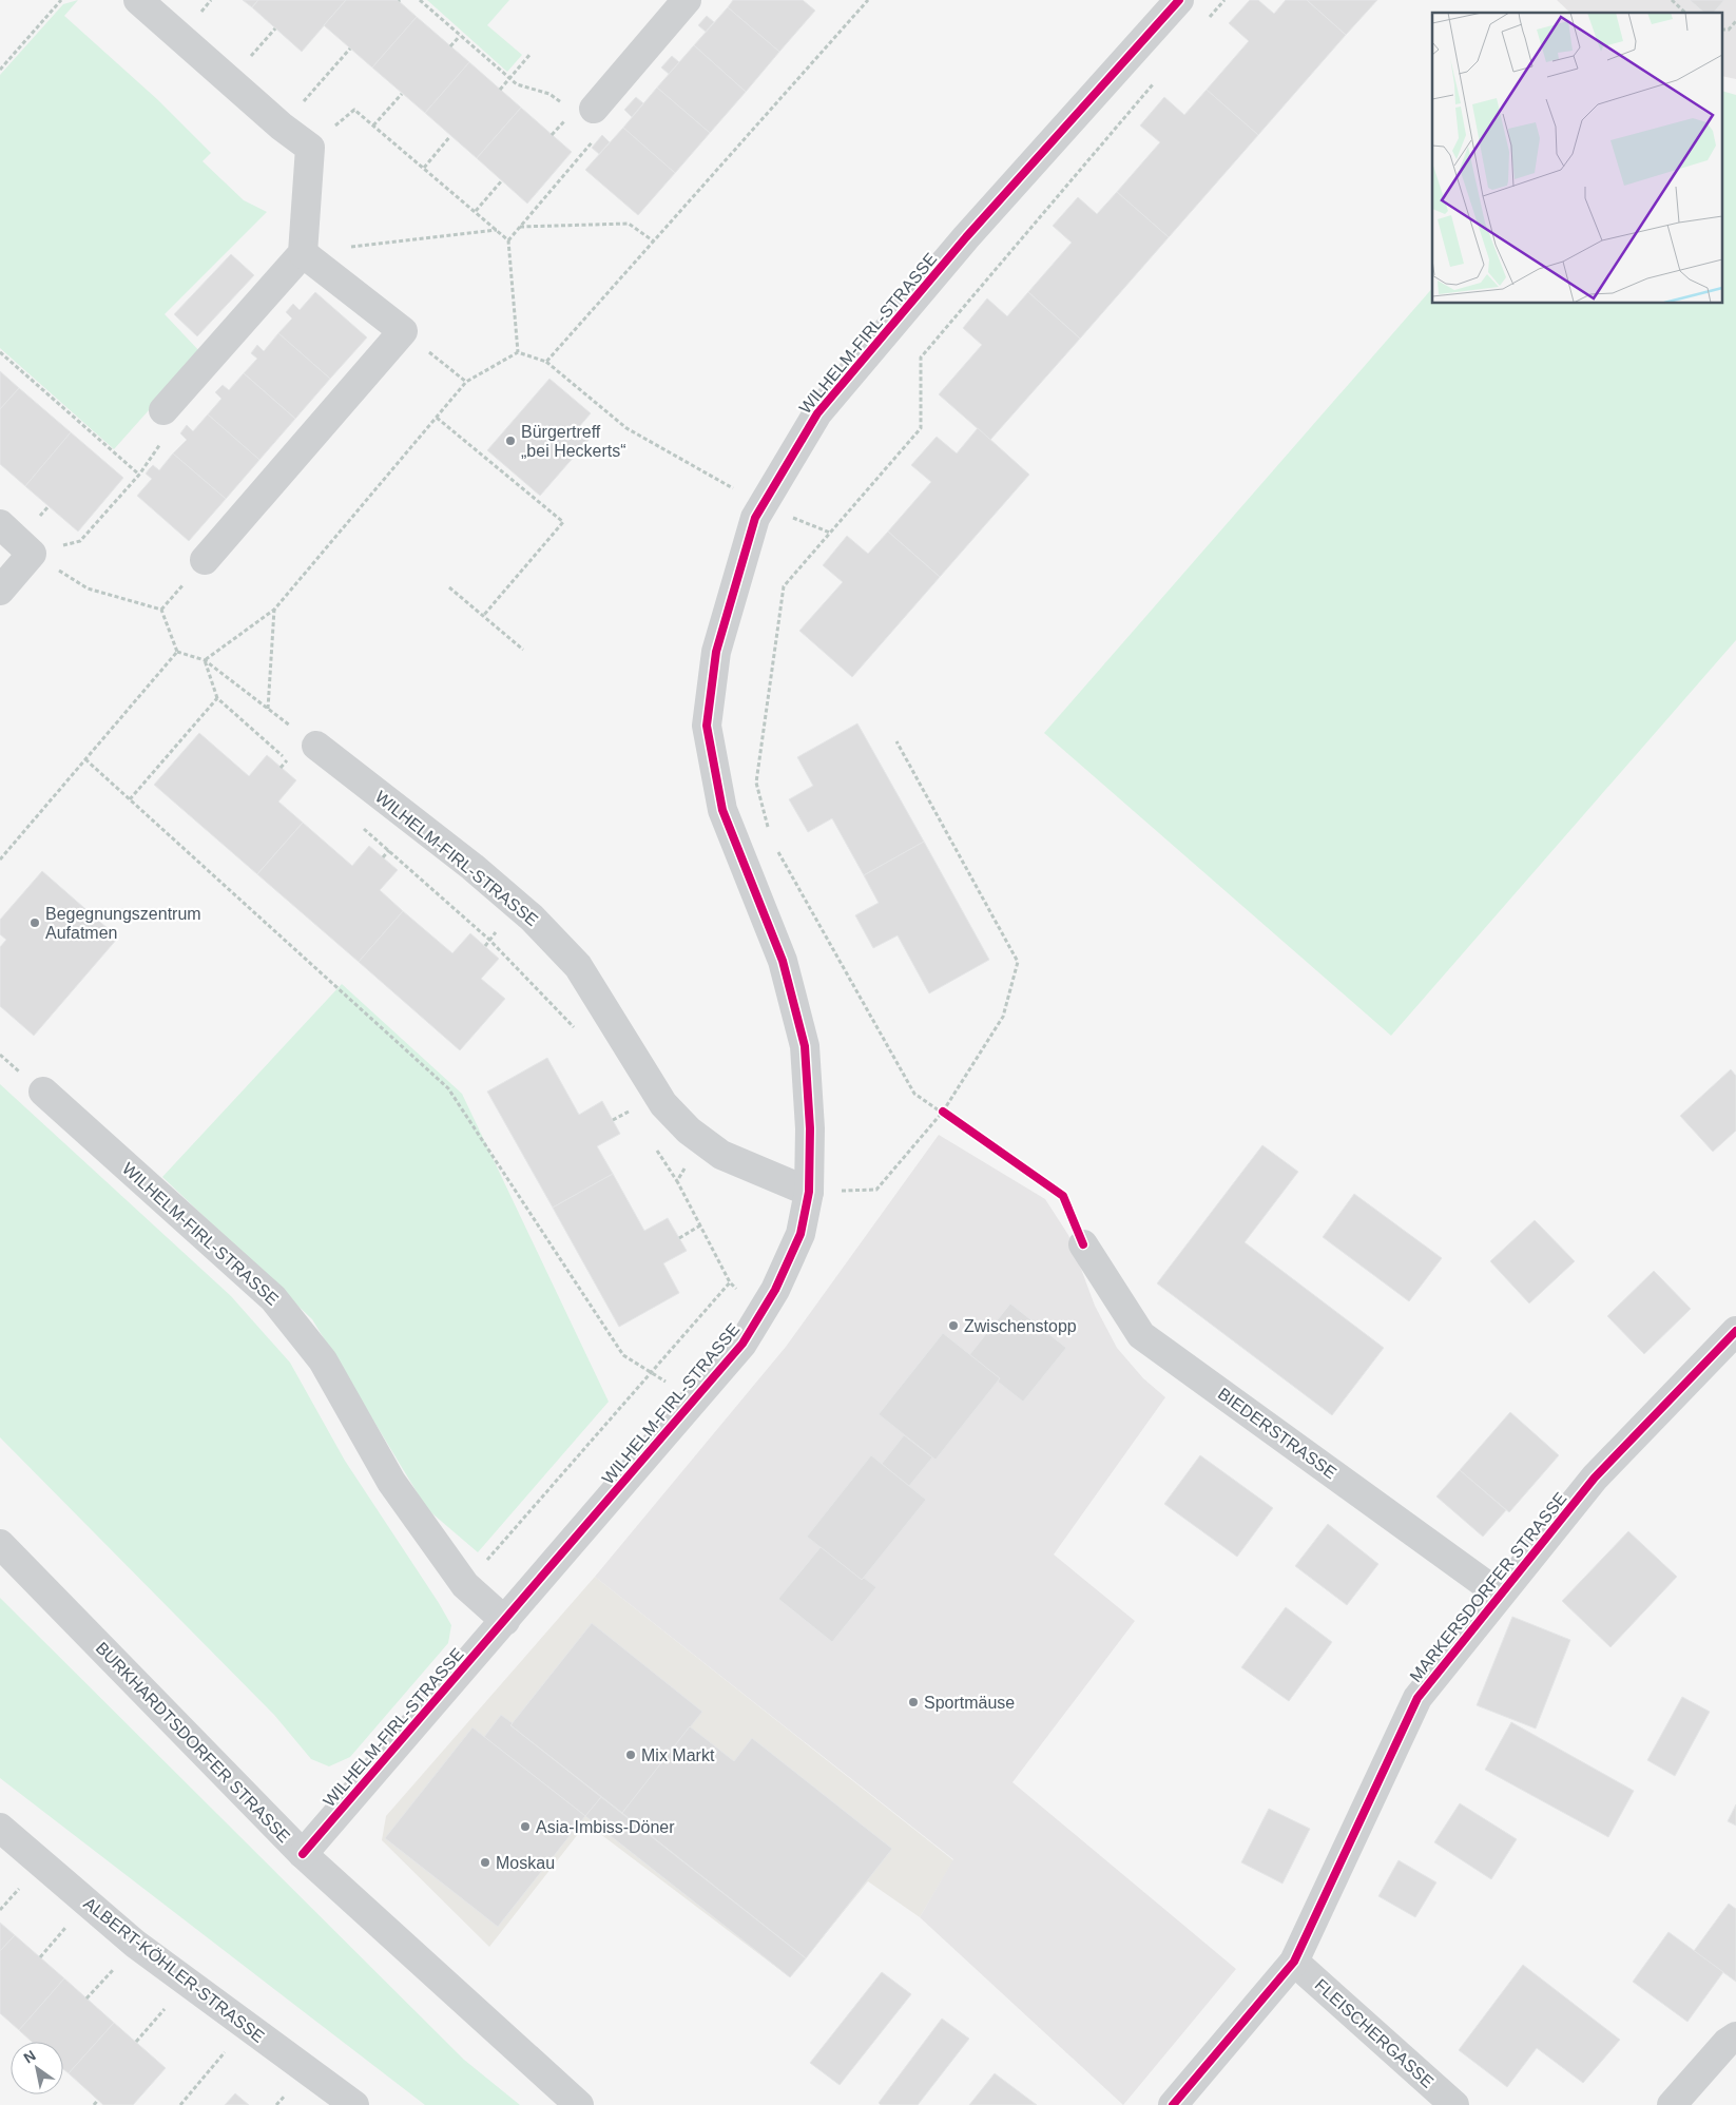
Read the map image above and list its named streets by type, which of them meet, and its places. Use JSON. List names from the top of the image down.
{
  "streets": {
    "street": [
      "WILHELM-FIRL-STRASSE",
      "BIEDERSTRASSE",
      "MARKERSDORFER STRASSE",
      "BURKHARDTSDORFER STRASSE",
      "ALBERT-KÖHLER-STRASSE",
      "FLEISCHERGASSE"
    ]
  },
  "crossings": [
    ["WILHELM-FIRL-STRASSE", "BURKHARDTSDORFER STRASSE"],
    ["BIEDERSTRASSE", "MARKERSDORFER STRASSE"],
    ["MARKERSDORFER STRASSE", "FLEISCHERGASSE"]
  ],
  "places": [
    "Bürgertreff „bei Heckerts“",
    "Begegnungszentrum Aufatmen",
    "Zwischenstopp",
    "Sportmäuse",
    "Mix Markt",
    "Asia-Imbiss-Döner",
    "Moskau"
  ],
  "north": "top left"
}
